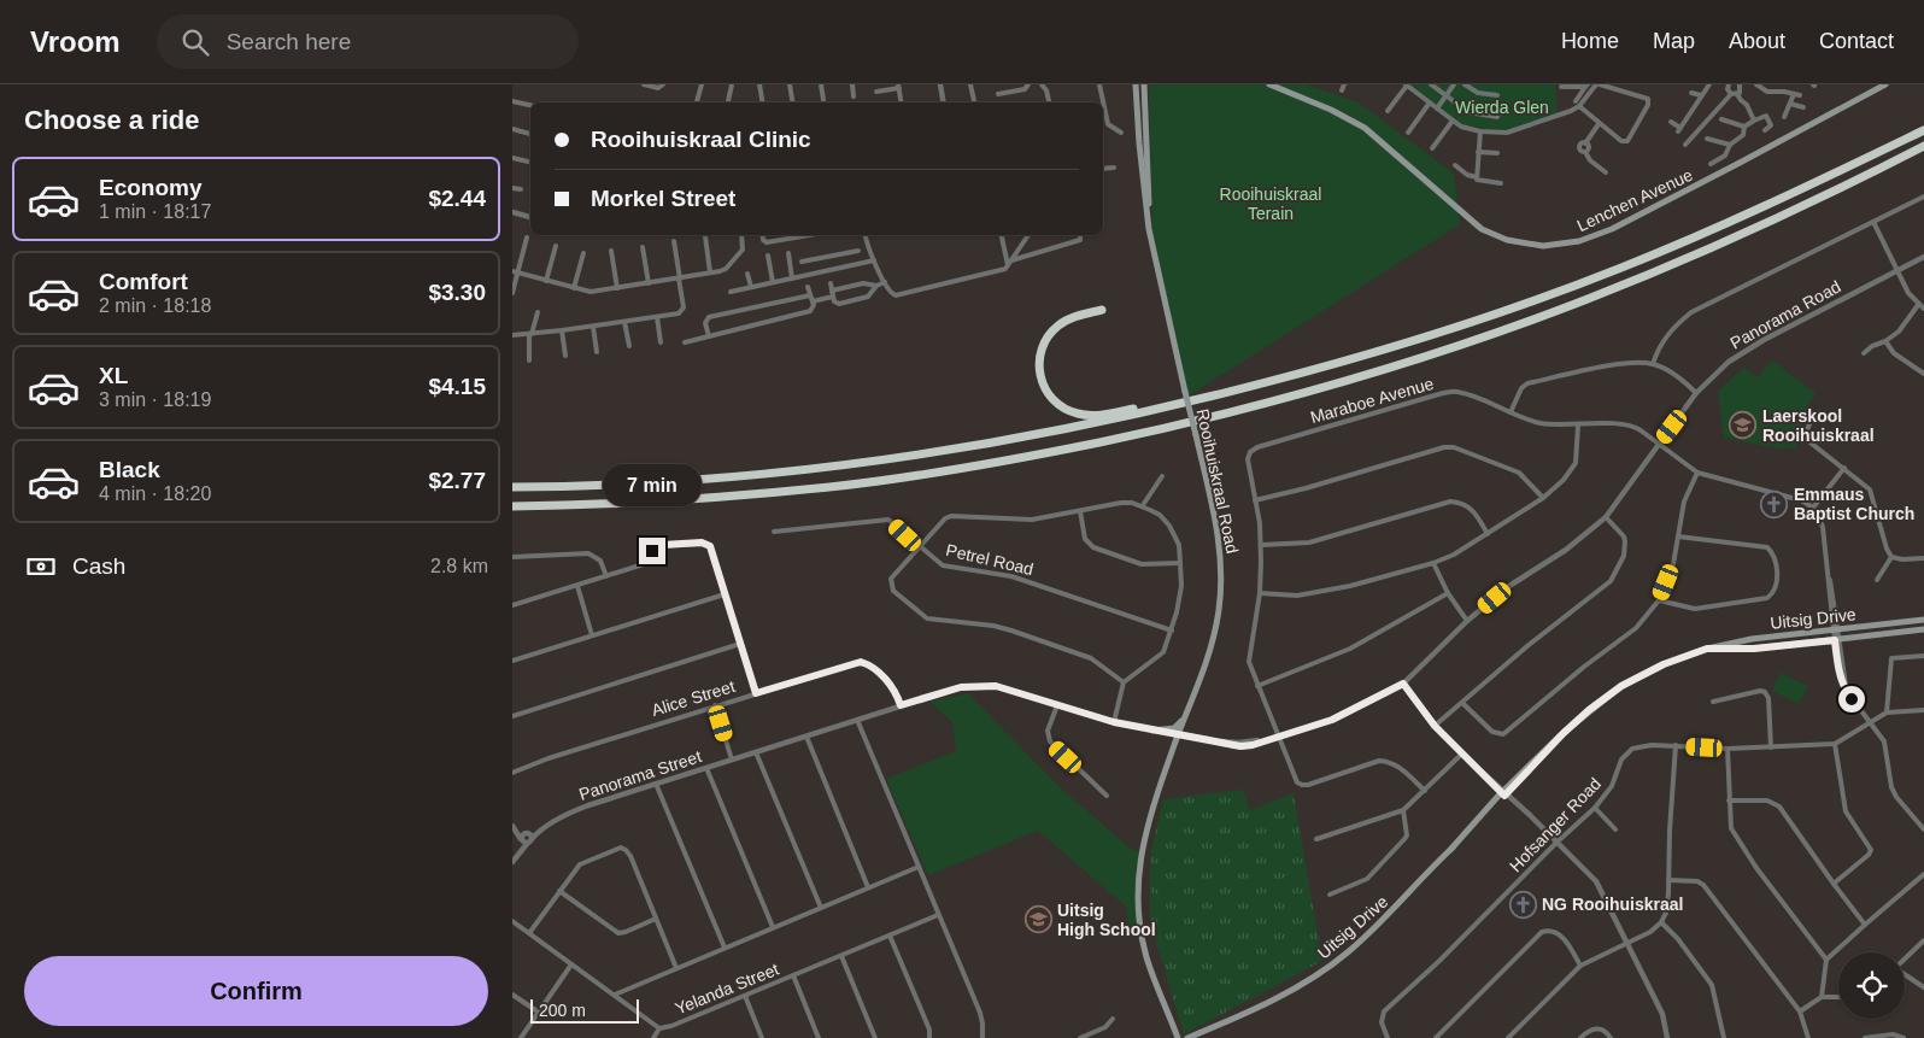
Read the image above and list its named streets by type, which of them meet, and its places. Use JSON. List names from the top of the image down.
{
  "streets": {
    "main road": ["Lenchen Avenue", "Rooihuiskraal Road", "Uitsig Drive"],
    "street": [
      "Panorama Road",
      "Maraboe Avenue",
      "Petrel Road",
      "Alice Street",
      "Panorama Street",
      "Hofsanger Road",
      "Yelanda Street"
    ]
  },
  "crossings": [
    ["Panorama Road", "Maraboe Avenue"],
    ["Panorama Road", "Panorama Street"],
    ["Rooihuiskraal Road", "Uitsig Drive"],
    ["Rooihuiskraal Road", "Panorama Street"],
    ["Alice Street", "Panorama Street"]
  ],
  "parks": ["Wierda Glen", "Rooihuiskraal Terain"],
  "places": {
    "school or university": ["Laerskool Rooihuiskraal", "Uitsig High School"],
    "church": ["Emmaus Baptist Church", "NG Rooihuiskraal"]
  },
  "scale_bar": "200 m",
  "page": {
    "header": "Vroom",
    "search": "Search here",
    "nav": [
      "Home",
      "Map",
      "About",
      "Contact"
    ],
    "heading": "Choose a ride",
    "banner": ["Rooihuiskraal Clinic", "Morkel Street"],
    "list": [
      {
        "name": "Economy",
        "note": "1 min · 18:17",
        "value": "$2.44"
      },
      {
        "name": "Comfort",
        "note": "2 min · 18:18",
        "value": "$3.30"
      },
      {
        "name": "XL",
        "note": "3 min · 18:19",
        "value": "$4.15"
      },
      {
        "name": "Black",
        "note": "4 min · 18:20",
        "value": "$2.77"
      }
    ],
    "bubble": "7 min",
    "pay": ["Cash", "2.8 km"],
    "buttons": "Confirm",
    "scale": "200 m"
  }
}
